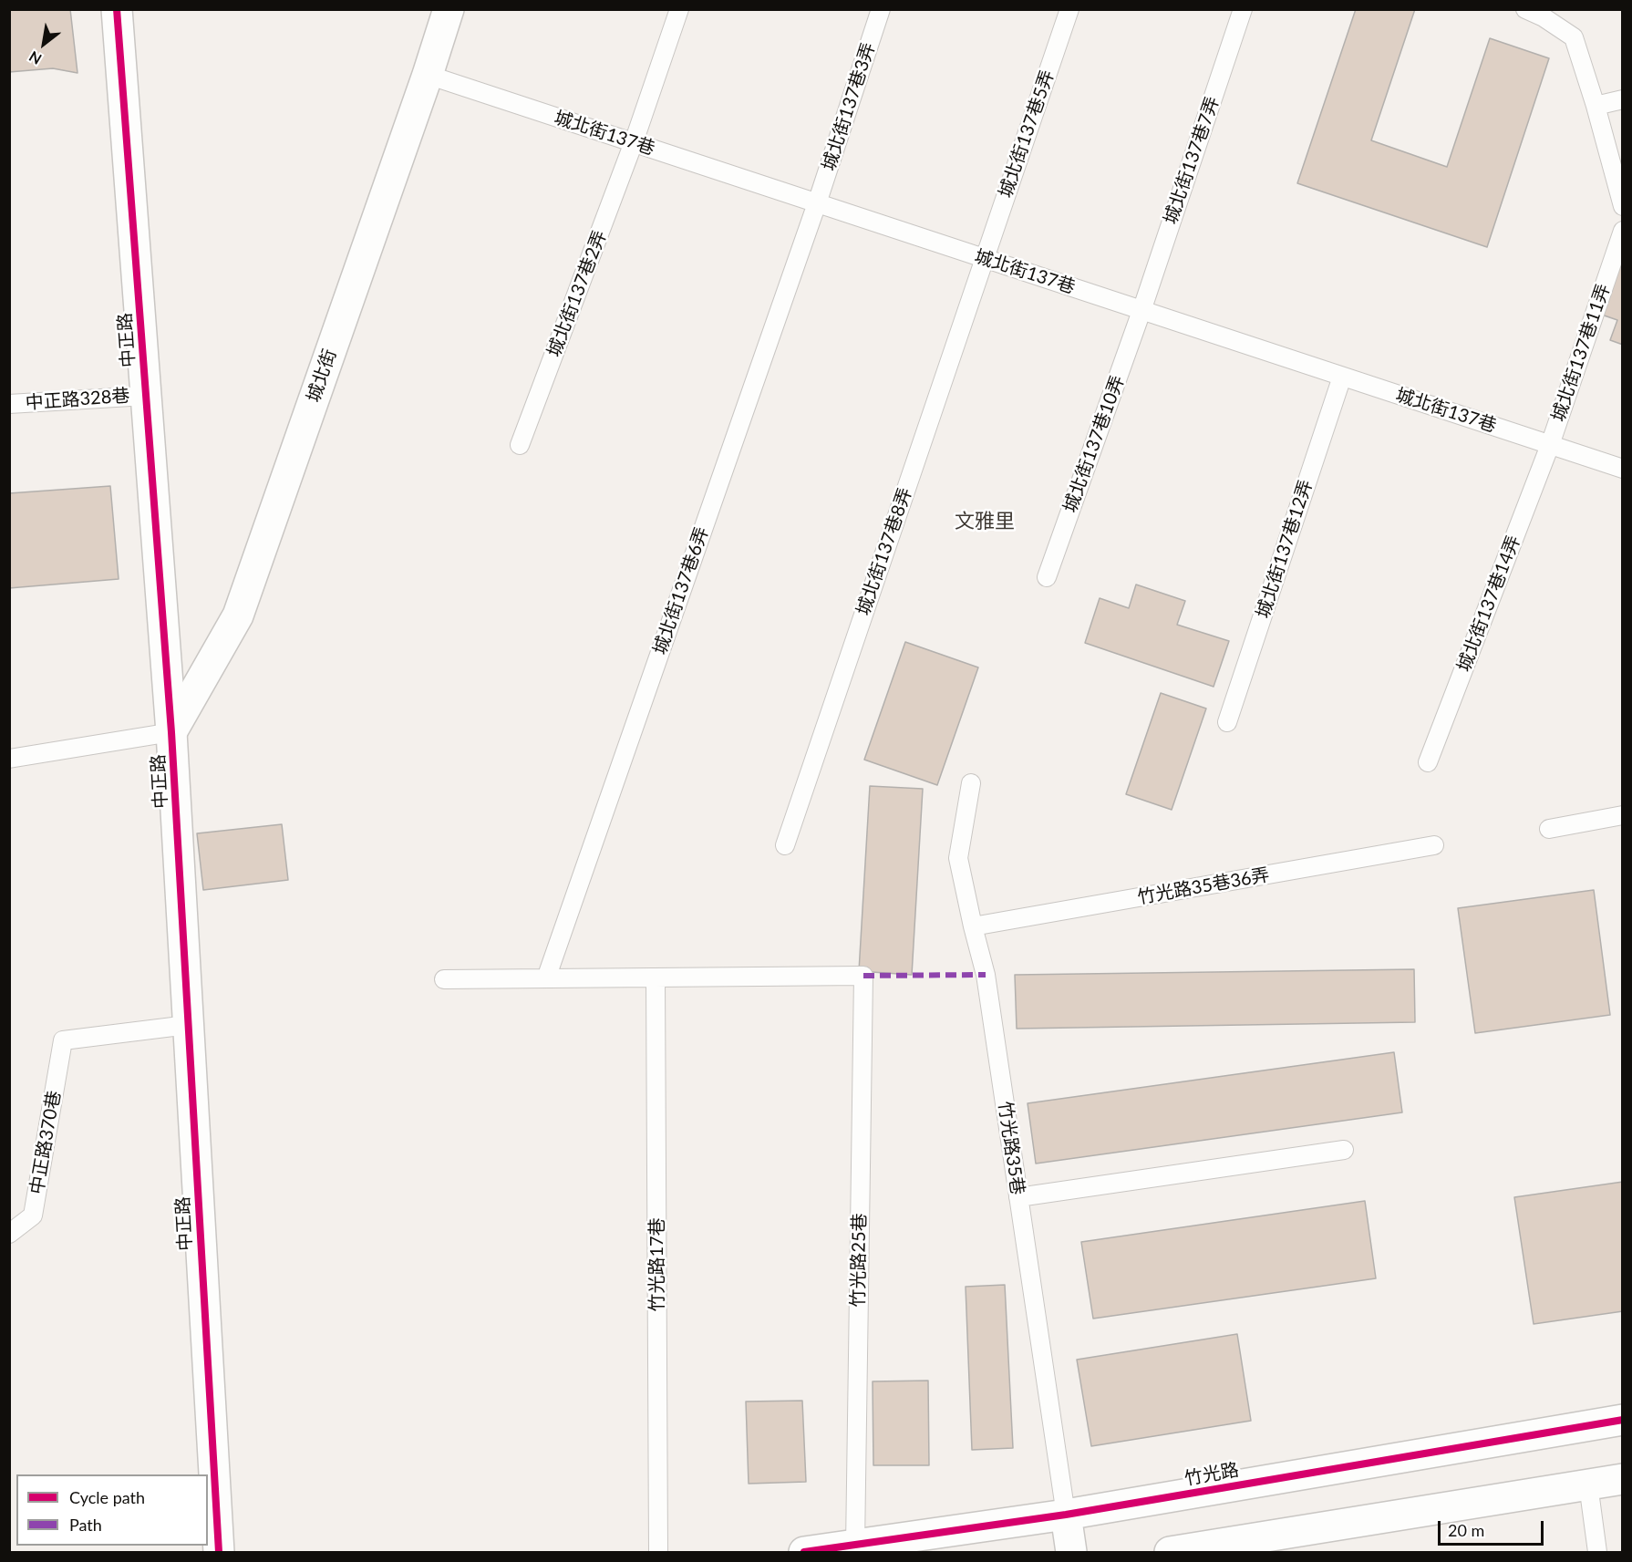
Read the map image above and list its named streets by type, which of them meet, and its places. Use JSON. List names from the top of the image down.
{
  "streets": {
    "street": ["中正路", "城北街", "竹光路"],
    "lane": [
      "城北街137巷3弄",
      "城北街137巷",
      "城北街137巷5弄",
      "城北街137巷7弄",
      "城北街137巷2弄",
      "城北街137巷11弄",
      "中正路328巷",
      "城北街137巷10弄",
      "城北街137巷12弄",
      "城北街137巷8弄",
      "城北街137巷6弄",
      "城北街137巷14弄",
      "竹光路35巷36弄",
      "中正路370巷",
      "竹光路35巷",
      "竹光路25巷",
      "竹光路17巷"
    ]
  },
  "crossings": [
    ["城北街137巷3弄", "城北街137巷"],
    ["城北街137巷3弄", "城北街137巷6弄"],
    ["城北街137巷", "城北街137巷5弄"],
    ["城北街137巷", "城北街137巷7弄"],
    ["城北街137巷", "城北街137巷2弄"],
    ["城北街137巷", "城北街137巷11弄"],
    ["城北街137巷", "城北街"],
    ["城北街137巷", "城北街137巷10弄"],
    ["城北街137巷", "城北街137巷12弄"],
    ["城北街137巷", "城北街137巷8弄"],
    ["城北街137巷", "城北街137巷6弄"],
    ["城北街137巷", "城北街137巷14弄"],
    ["城北街137巷5弄", "城北街137巷8弄"],
    ["城北街137巷7弄", "城北街137巷10弄"],
    ["中正路", "城北街"],
    ["中正路", "中正路328巷"],
    ["中正路", "中正路370巷"],
    ["城北街137巷11弄", "城北街137巷14弄"],
    ["竹光路35巷36弄", "竹光路35巷"],
    ["竹光路35巷", "竹光路"],
    ["竹光路25巷", "竹光路17巷"],
    ["竹光路25巷", "竹光路"]
  ],
  "districts": ["文雅里"],
  "legend": ["Cycle path", "Path"],
  "scale_bar": "20 m",
  "north": "bottom left"
}
